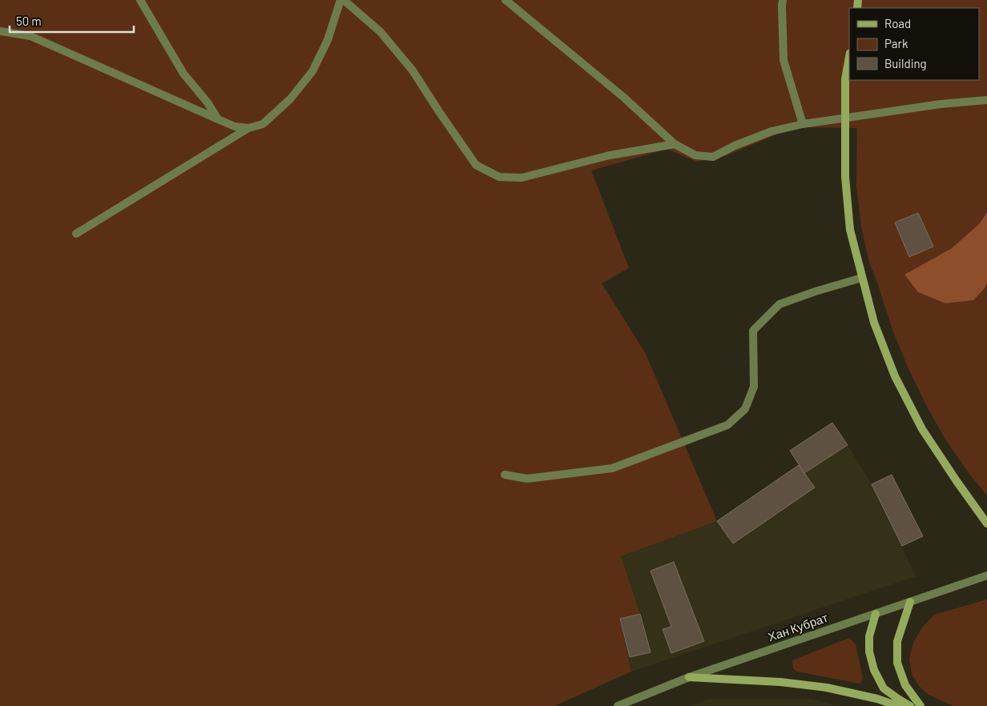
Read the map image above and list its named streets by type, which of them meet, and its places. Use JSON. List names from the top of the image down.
{
  "streets": {
    "street": ["Хан Кубрат"]
  },
  "legend": ["Road", "Park", "Building"],
  "scale_bar": "50 m"
}
